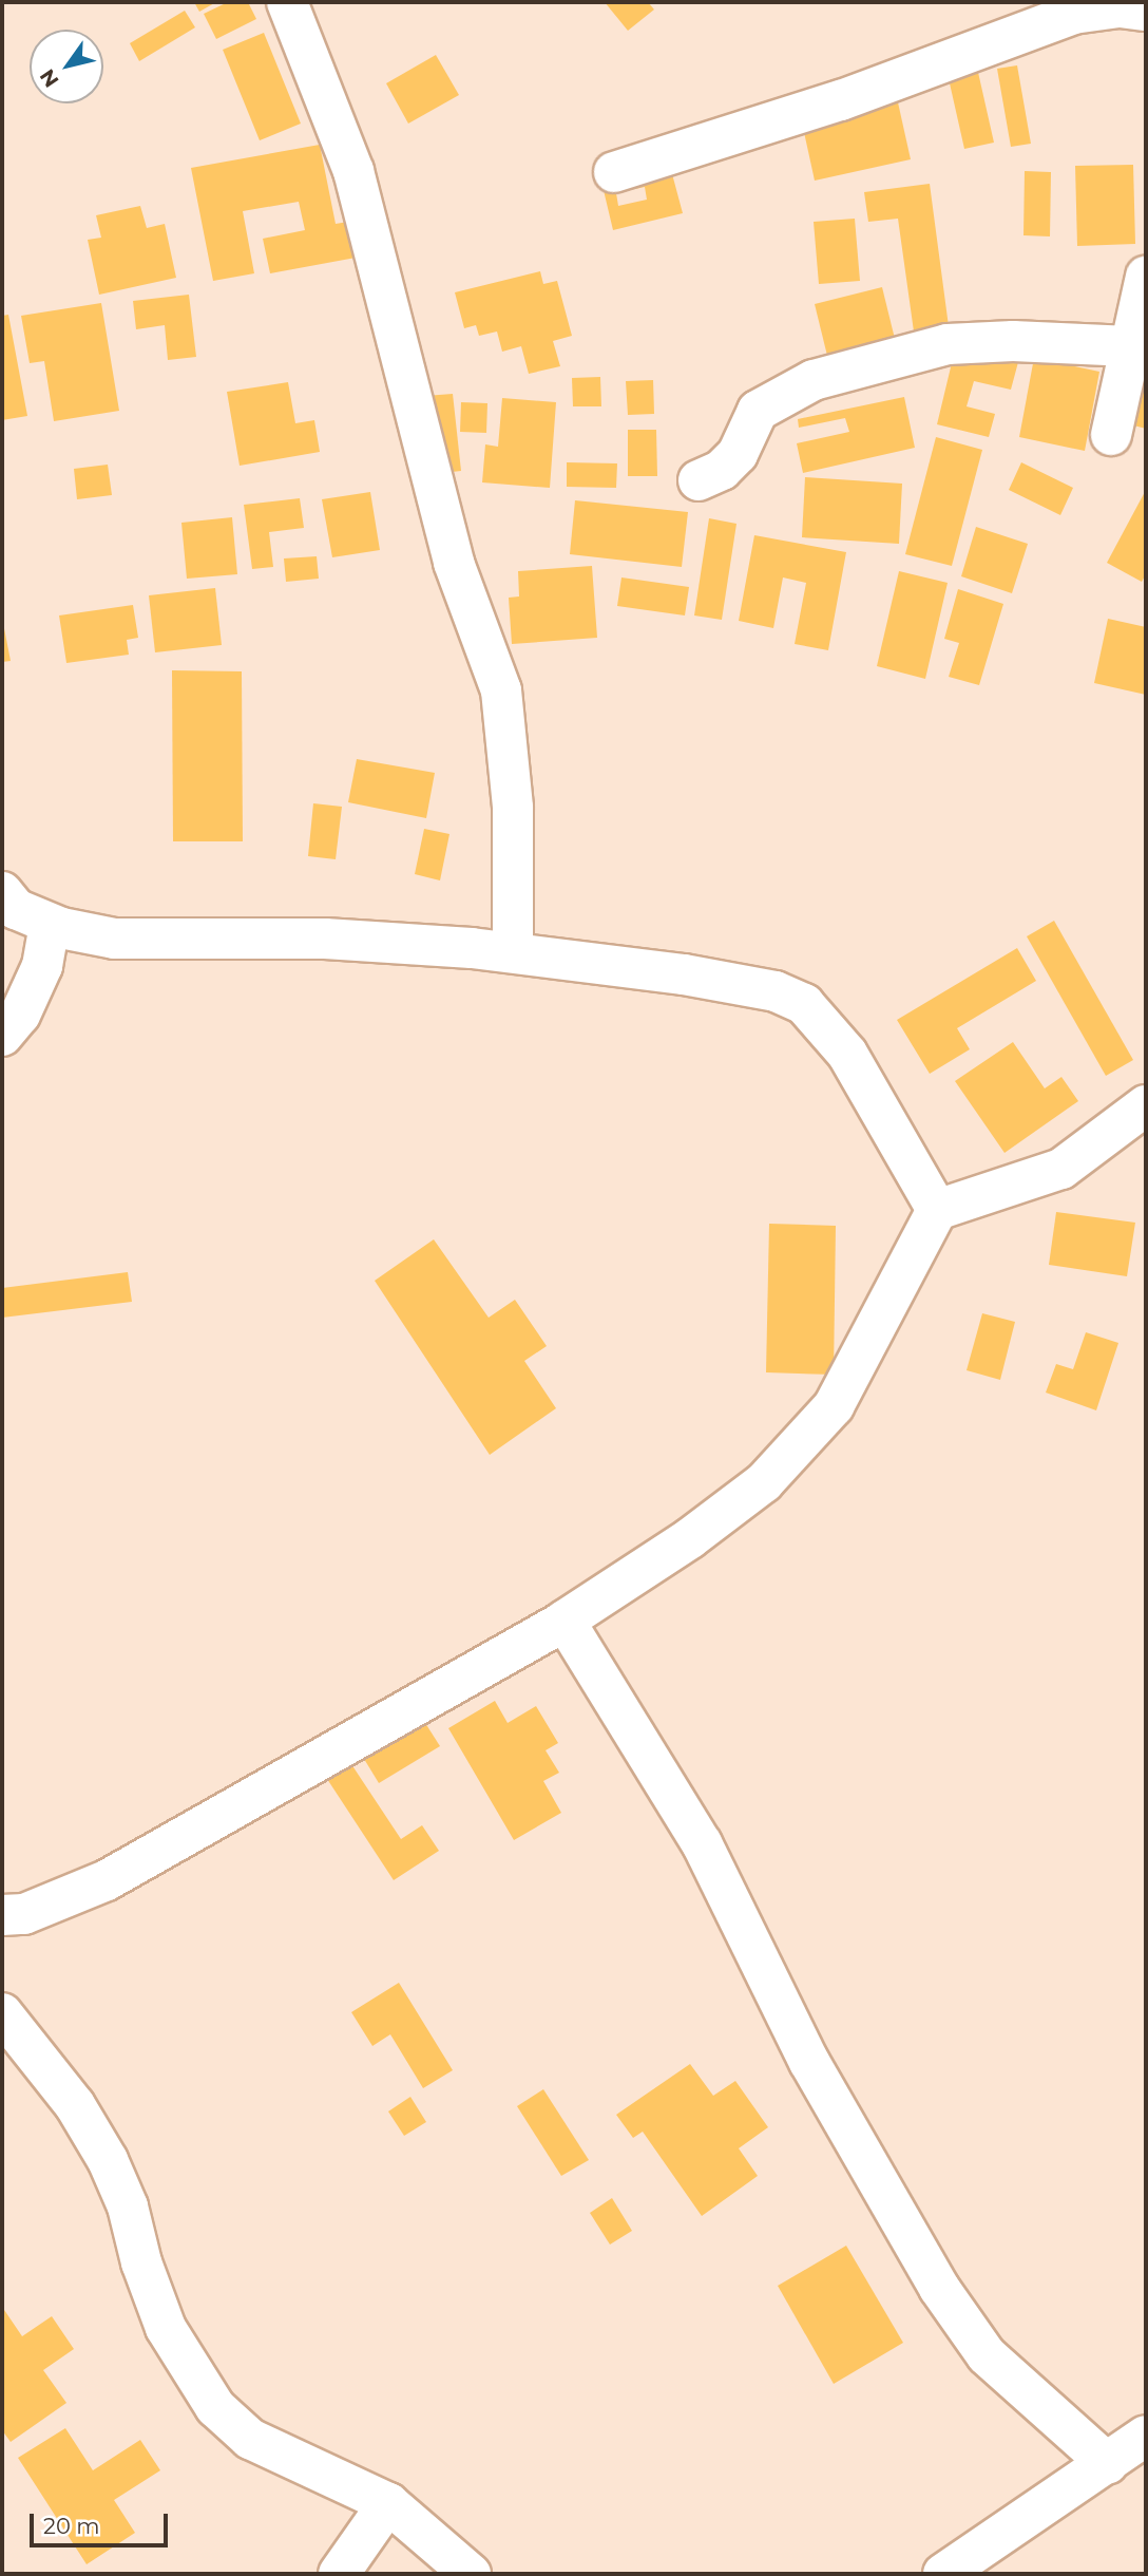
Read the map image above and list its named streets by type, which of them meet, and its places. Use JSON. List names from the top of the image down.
{
  "scale_bar": "20 m",
  "north": "bottom left"
}
